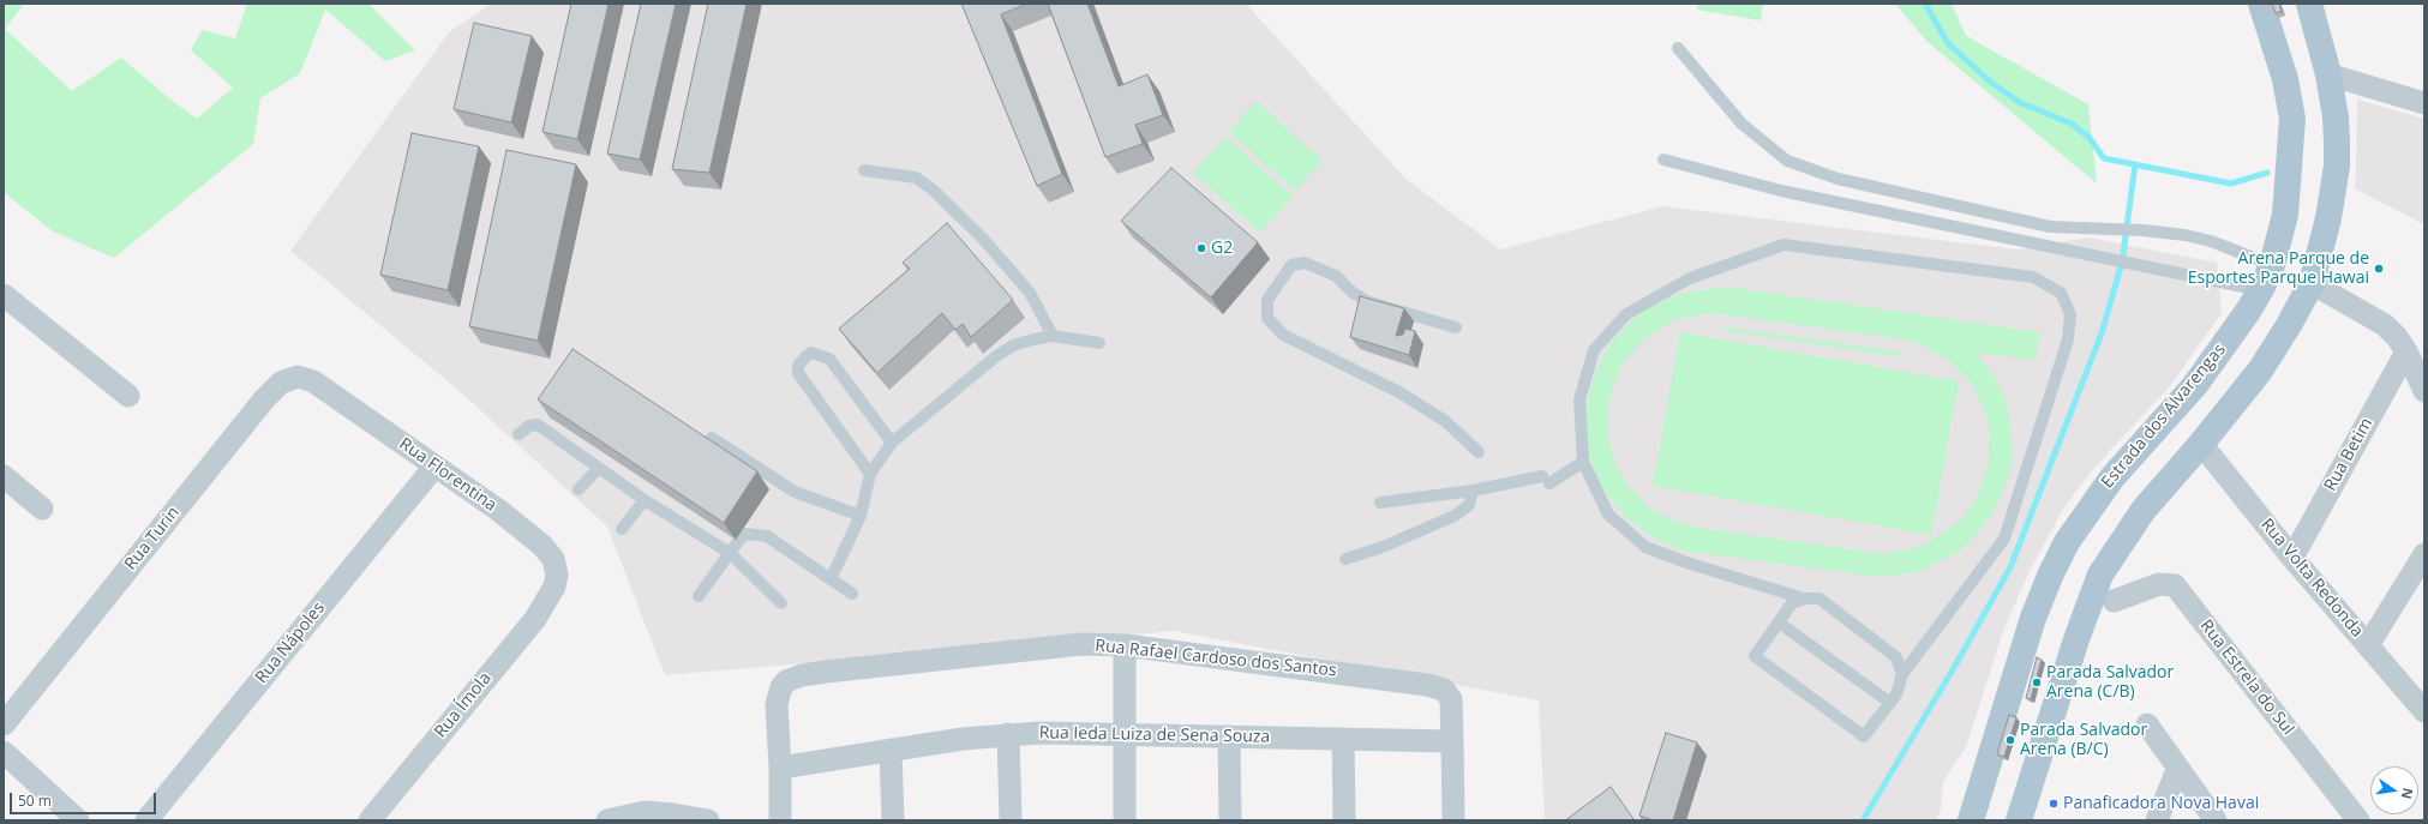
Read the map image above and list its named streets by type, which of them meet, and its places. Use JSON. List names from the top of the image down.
{
  "streets": {
    "main road": ["Estrada dos Alvarengas"],
    "street": [
      "Rua Betim",
      "Rua Florentina",
      "Rua Turin",
      "Rua Volta Redonda",
      "Rua Nápoles",
      "Rua Rafael Cardoso dos Santos",
      "Rua Estrela do Sul",
      "Rua Ímola",
      "Rua Ieda Luiza de Sena Souza"
    ]
  },
  "crossings": [
    ["Rua Betim", "Rua Volta Redonda"],
    ["Rua Florentina", "Rua Turin"],
    ["Rua Florentina", "Rua Nápoles"],
    ["Rua Florentina", "Rua Ímola"],
    ["Rua Rafael Cardoso dos Santos", "Rua Ieda Luiza de Sena Souza"]
  ],
  "places": [
    "G2",
    "Arena Parque de Esportes Parque Hawai",
    "Parada Salvador Arena (C/B)",
    "Parada Salvador Arena (B/C)",
    "Panaficadora Nova Havai"
  ],
  "scale_bar": "50 m",
  "north": "right"
}
